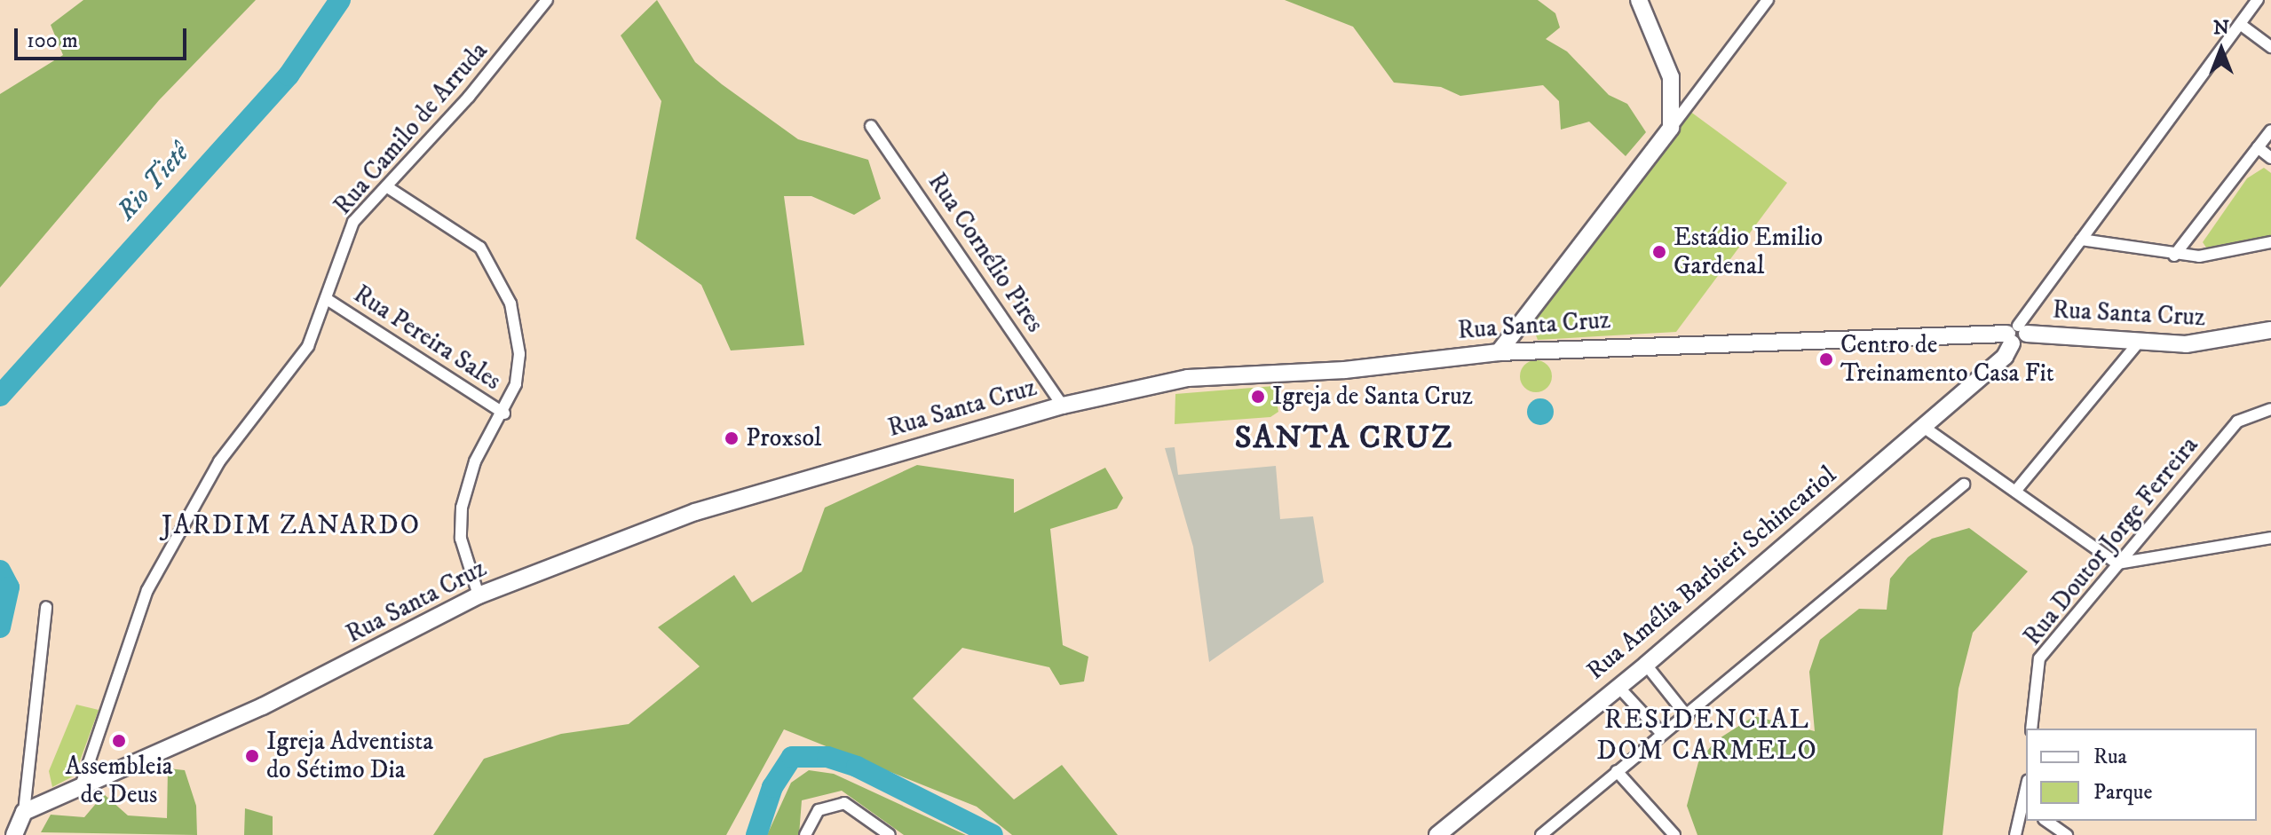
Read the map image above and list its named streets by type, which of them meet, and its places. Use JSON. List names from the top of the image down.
{
  "streets": {
    "street": [
      "Rua Camilo de Arruda",
      "Rua Cornélio Pires",
      "Rua Santa Cruz",
      "Rua Pereira Sales",
      "Rua Doutor Jorge Ferreira",
      "Rua Amélia Barbieri Schincariol"
    ]
  },
  "crossings": [
    ["Rua Camilo de Arruda", "Rua Santa Cruz"],
    ["Rua Camilo de Arruda", "Rua Pereira Sales"],
    ["Rua Cornélio Pires", "Rua Santa Cruz"],
    ["Rua Santa Cruz", "Rua Amélia Barbieri Schincariol"]
  ],
  "districts": ["SANTA CRUZ", "JARDIM ZANARDO", "RESIDENCIAL DOM CARMELO"],
  "water": ["Rio Tietê"],
  "places": [
    "Estádio Emilio Gardenal",
    "Centro de Treinamento Casa Fit",
    "Igreja de Santa Cruz",
    "Proxsol",
    "Assembleia de Deus",
    "Igreja Adventista do Sétimo Dia"
  ],
  "legend": ["Rua", "Parque"],
  "scale_bar": "100 m",
  "north": "top"
}
